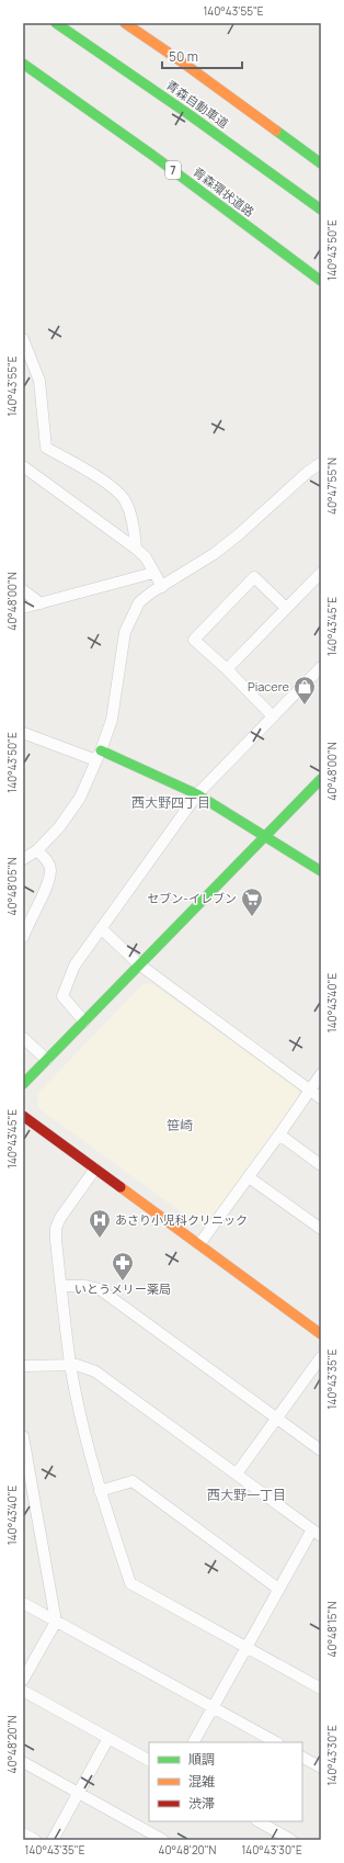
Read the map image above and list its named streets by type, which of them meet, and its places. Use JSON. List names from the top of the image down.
{
  "streets": {
    "main road": ["青森自動車道", "7", "青森環状道路"]
  },
  "districts": ["西大野四丁目", "笹崎", "西大野一丁目"],
  "places": {
    "shop": ["Piacere"],
    "supermarket": ["セブン-イレブン"],
    "hospital": ["あさり小児科クリニック"],
    "pharmacy": ["いとうメリー薬局"]
  },
  "legend": ["順調", "混雑", "渋滞"],
  "scale_bar": "50 m",
  "coordinates": [
    "140°43'55\"E",
    "140°43'50\"E",
    "40°47'55\"N",
    "40°48'00\"N",
    "140°43'45\"E",
    "40°48'05\"N",
    "140°43'40\"E",
    "140°43'35\"E",
    "40°48'15\"N",
    "40°48'20\"N",
    "140°43'30\"E"
  ]
}
